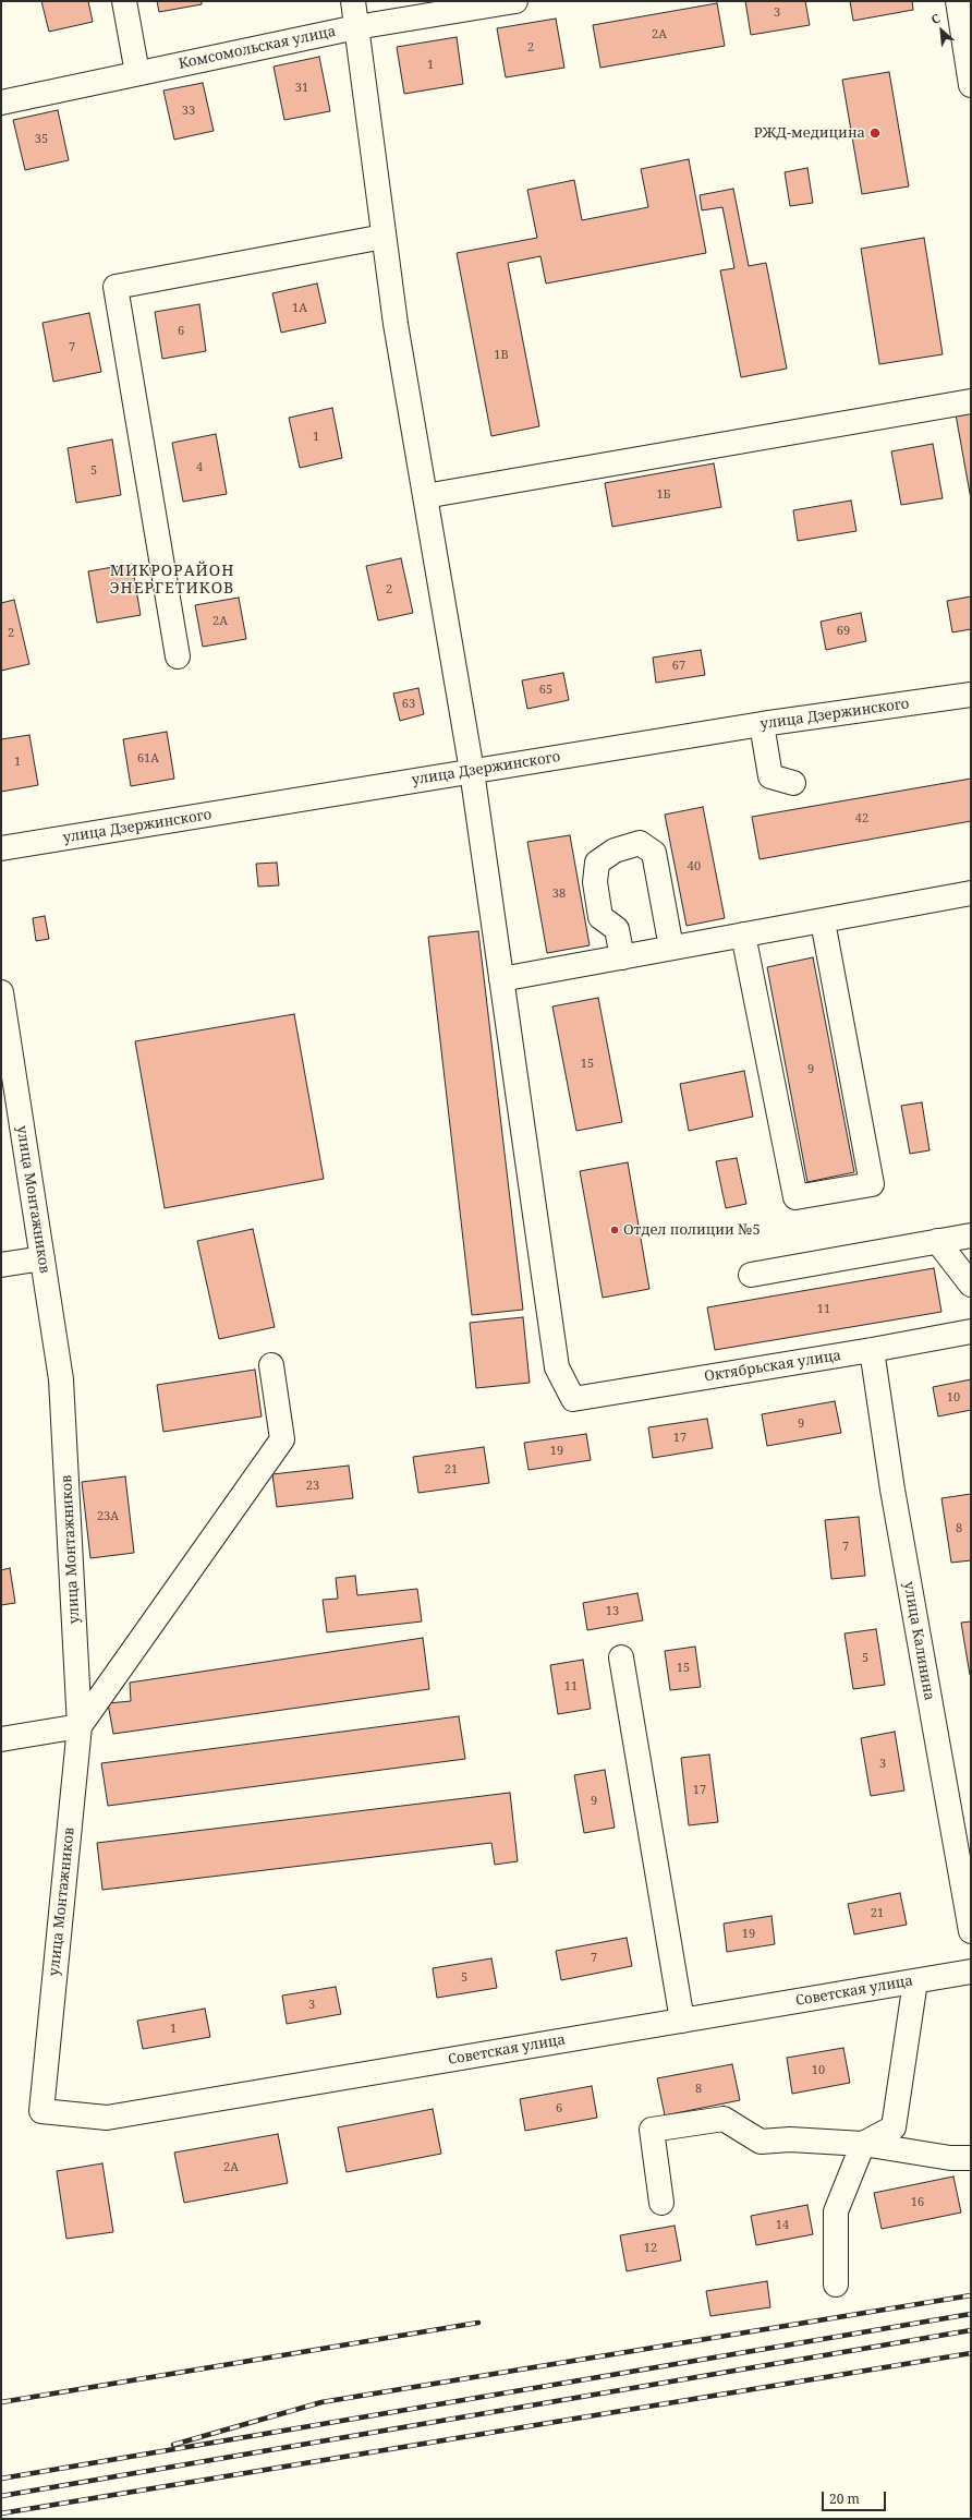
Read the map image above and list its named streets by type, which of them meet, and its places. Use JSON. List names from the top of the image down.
{
  "streets": {
    "street": [
      "Комсомольская улица",
      "улица Дзержинского",
      "улица Монтажников",
      "Октябрьская улица",
      "улица Калинина",
      "Советская улица"
    ]
  },
  "crossings": [
    ["улица Монтажников", "Советская улица"],
    ["Октябрьская улица", "улица Калинина"]
  ],
  "districts": ["МИКРОРАЙОН ЭНЕРГЕТИКОВ"],
  "places": ["РЖД-медицина", "Отдел полиции №5"],
  "house_numbers": [
    "3",
    "2А",
    "2",
    "1",
    "31",
    "33",
    "35",
    "1А",
    "6",
    "7",
    "1В",
    "1",
    "4",
    "5",
    "1Б",
    "2",
    "2А",
    "69",
    "2",
    "67",
    "65",
    "63",
    "61А",
    "1",
    "42",
    "40",
    "38",
    "15",
    "9",
    "11",
    "10",
    "9",
    "17",
    "19",
    "21",
    "23",
    "23А",
    "8",
    "7",
    "13",
    "5",
    "15",
    "11",
    "3",
    "17",
    "9",
    "21",
    "19",
    "7",
    "5",
    "3",
    "1",
    "10",
    "8",
    "6",
    "2А",
    "16",
    "14",
    "12"
  ],
  "scale_bar": "20 m",
  "north": "top left"
}
